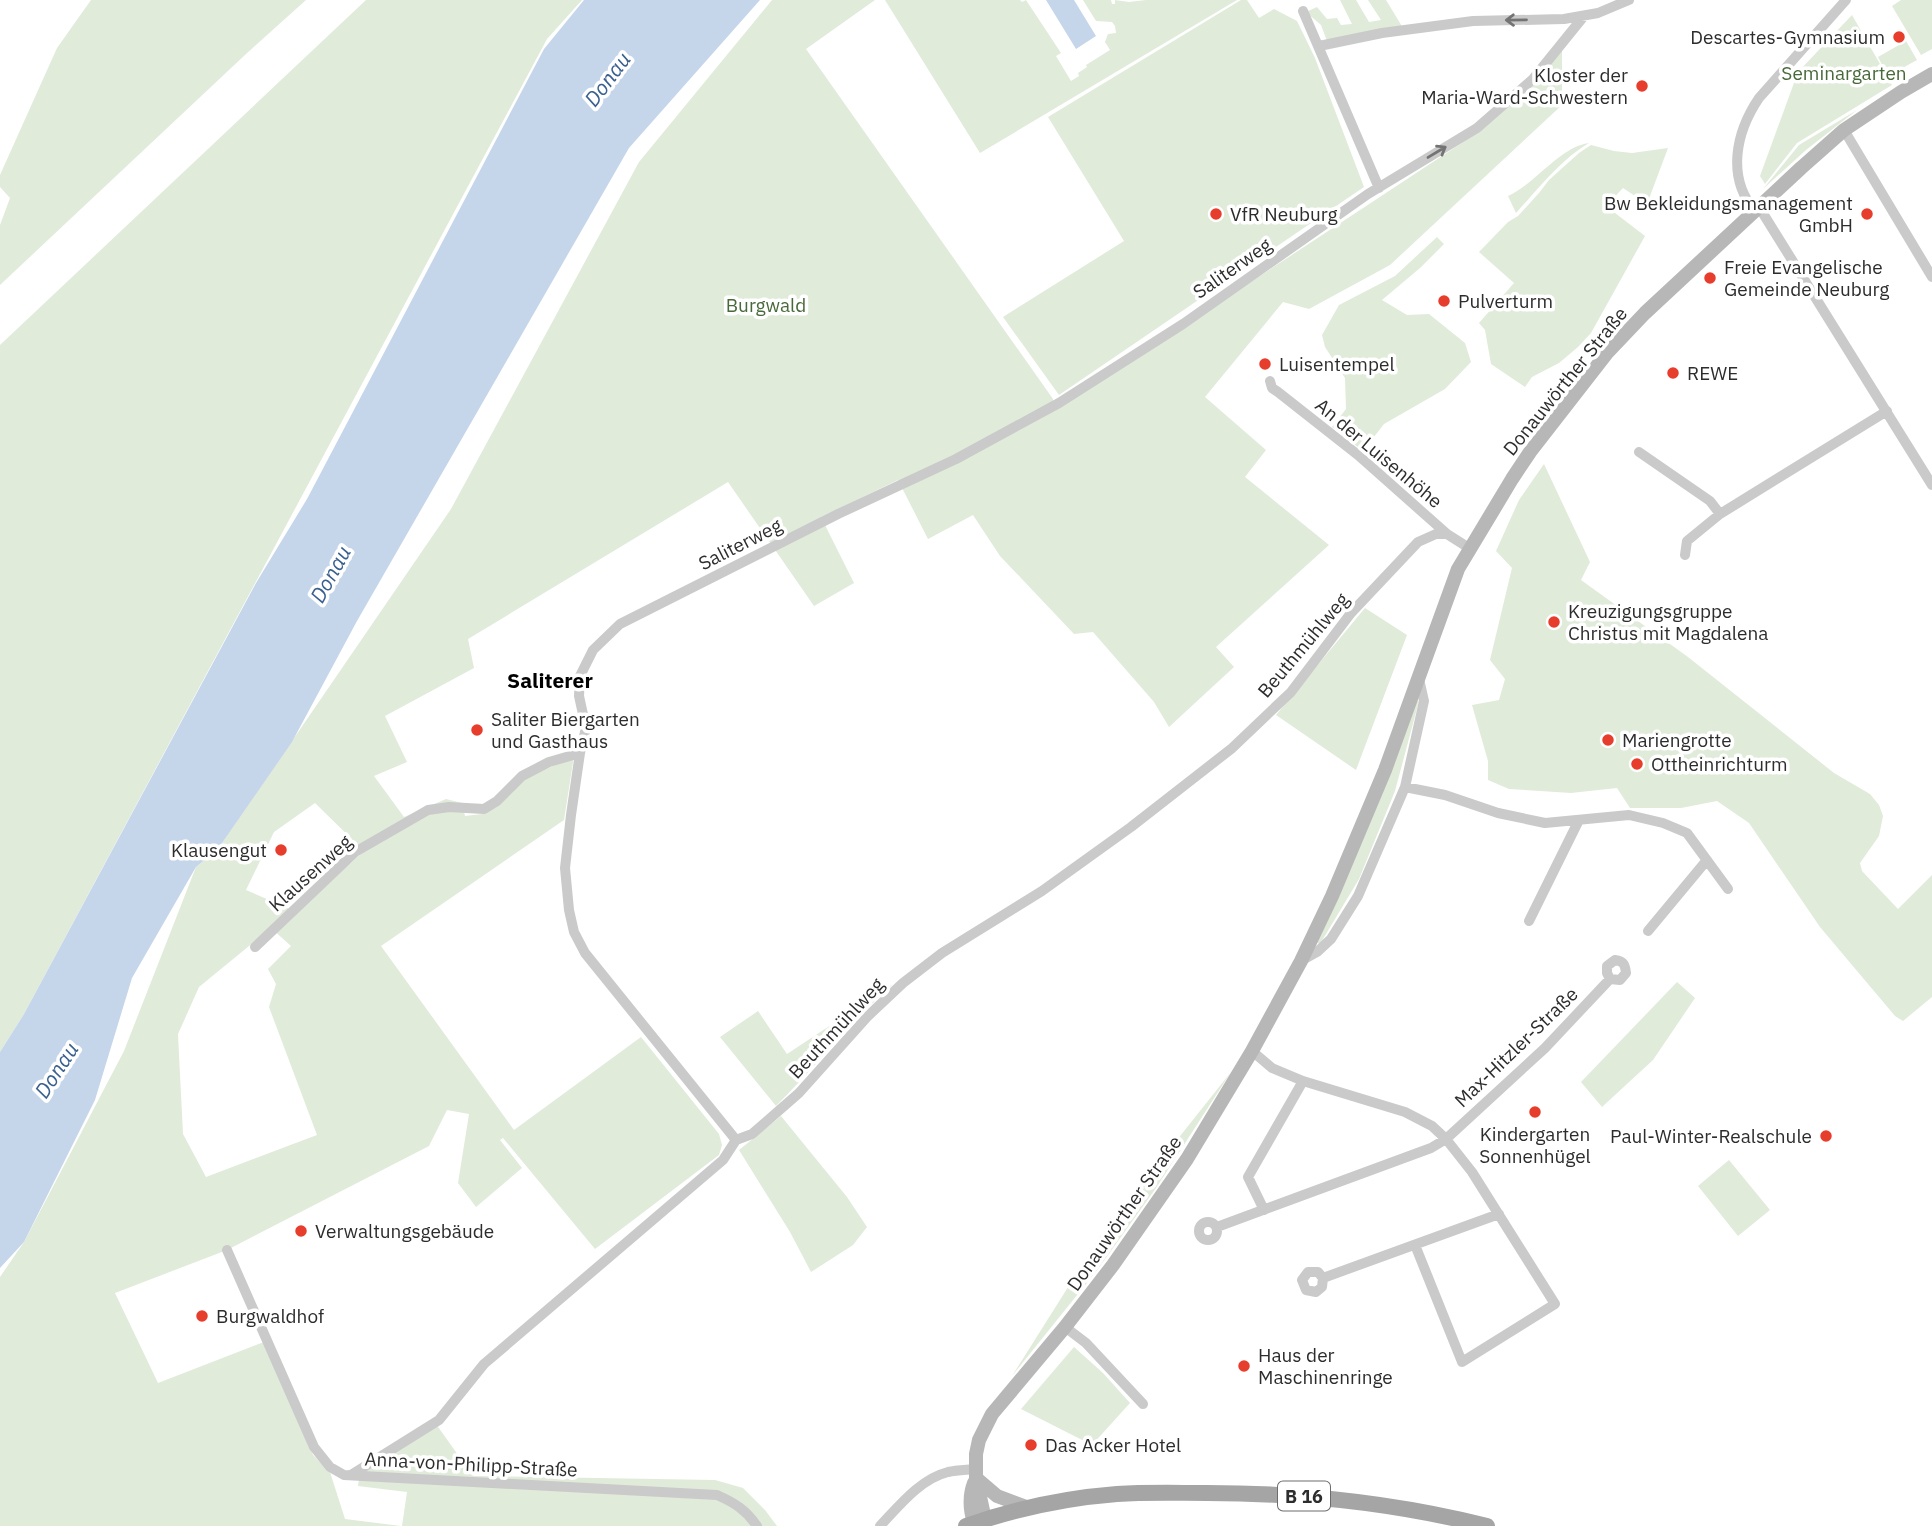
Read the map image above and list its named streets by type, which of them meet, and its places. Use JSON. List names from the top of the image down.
{
  "streets": {
    "main road": ["Donauwörther Straße", "B 16"],
    "street": [
      "Saliterweg",
      "An der Luisenhöhe",
      "Beuthmühlweg",
      "Klausenweg",
      "Max-Hitzler-Straße",
      "Anna-von-Philipp-Straße"
    ]
  },
  "crossings": [
    ["Saliterweg", "Beuthmühlweg"],
    ["Saliterweg", "Klausenweg"],
    ["Donauwörther Straße", "An der Luisenhöhe"],
    ["Donauwörther Straße", "B 16"],
    ["An der Luisenhöhe", "Beuthmühlweg"],
    ["Beuthmühlweg", "Anna-von-Philipp-Straße"]
  ],
  "districts": ["Saliterer"],
  "water": ["Donau"],
  "parks": ["Seminargarten", "Burgwald"],
  "places": [
    "Descartes-Gymnasium",
    "Kloster der Maria-Ward-Schwestern",
    "VfR Neuburg",
    "Bw Bekleidungsmanagement GmbH",
    "Freie Evangelische Gemeinde Neuburg",
    "Pulverturm",
    "Luisentempel",
    "REWE",
    "Kreuzigungsgruppe Christus mit Magdalena",
    "Saliter Biergarten und Gasthaus",
    "Mariengrotte",
    "Ottheinrichturm",
    "Klausengut",
    "Kindergarten Sonnenhügel",
    "Paul-Winter-Realschule",
    "Verwaltungsgebäude",
    "Burgwaldhof",
    "Haus der Maschinenringe",
    "Das Acker Hotel"
  ]
}
